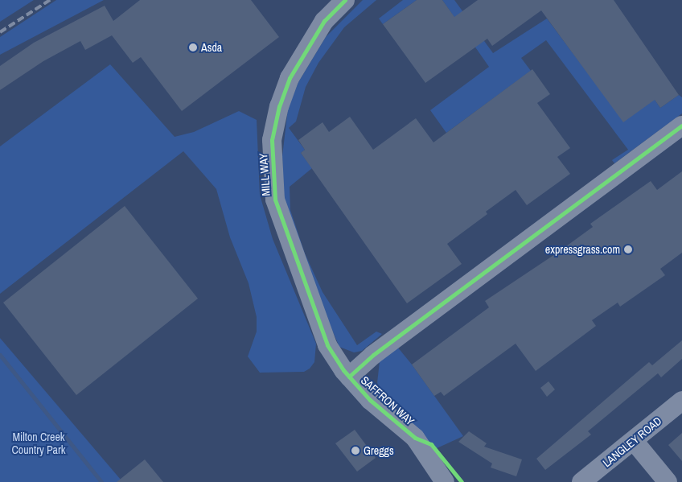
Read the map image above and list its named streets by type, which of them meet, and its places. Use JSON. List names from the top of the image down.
{
  "streets": {
    "street": ["MILL WAY", "SAFFRON WAY", "LANGLEY ROAD"]
  },
  "crossings": [
    ["MILL WAY", "SAFFRON WAY"]
  ],
  "parks": ["Milton Creek Country Park"],
  "places": ["Asda", "expressgrass.com", "Greggs"]
}
